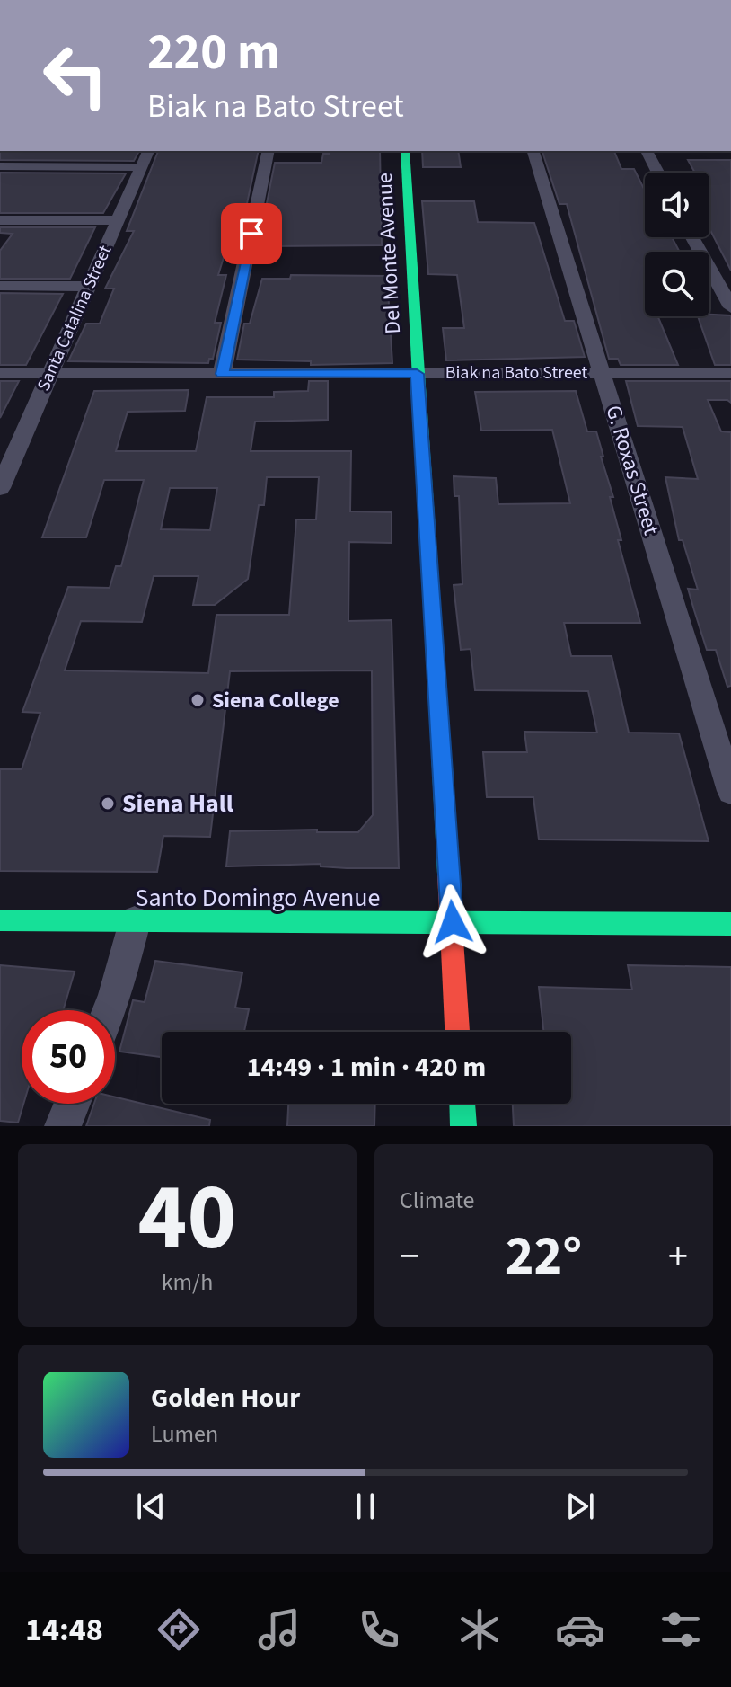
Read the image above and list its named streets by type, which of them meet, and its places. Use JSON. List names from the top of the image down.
{
  "streets": {
    "main road": ["Del Monte Avenue", "Santo Domingo Avenue"],
    "street": ["Santa Catalina Street", "Biak na Bato Street", "G. Roxas Street"]
  },
  "crossings": [
    ["Del Monte Avenue", "Biak na Bato Street"],
    ["Del Monte Avenue", "Santo Domingo Avenue"],
    ["Santa Catalina Street", "Biak na Bato Street"],
    ["Biak na Bato Street", "G. Roxas Street"]
  ],
  "places": ["Siena College", "Siena Hall"],
  "page": {
    "turn": ["220 m", "Biak na Bato Street"],
    "limit": "50",
    "trip": "14:49 · 1 min · 420 m",
    "tile": [
      ["40", "km/h"],
      "Climate"
    ],
    "heat": ["−", "22°", "+"],
    "song": ["Golden Hour", "Lumen"],
    "tabs": "14:48"
  }
}
